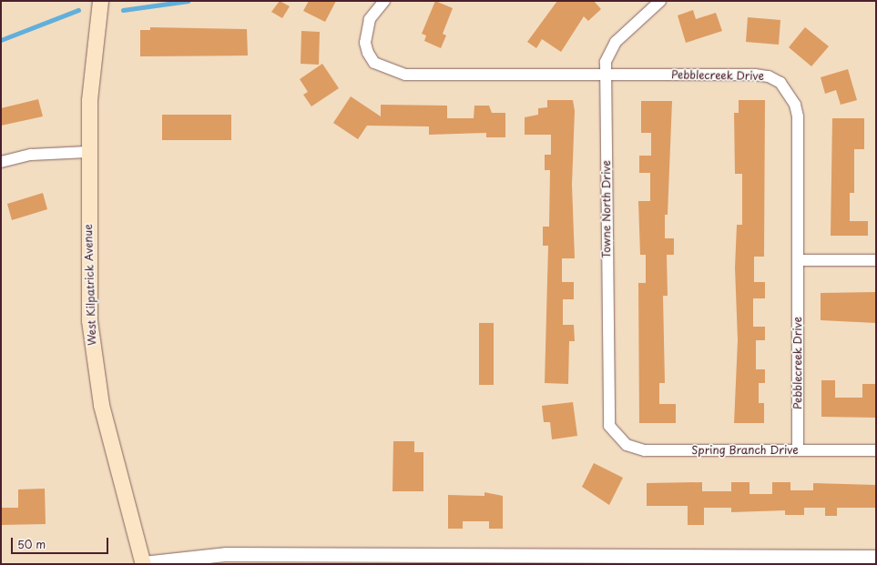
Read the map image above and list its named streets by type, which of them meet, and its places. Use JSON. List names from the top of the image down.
{
  "streets": {
    "main road": ["West Kilpatrick Avenue"],
    "street": ["Pebblecreek Drive", "Towne North Drive", "Spring Branch Drive"]
  },
  "crossings": [
    ["Pebblecreek Drive", "Towne North Drive"],
    ["Pebblecreek Drive", "Spring Branch Drive"],
    ["Towne North Drive", "Spring Branch Drive"]
  ],
  "scale_bar": "50 m"
}
